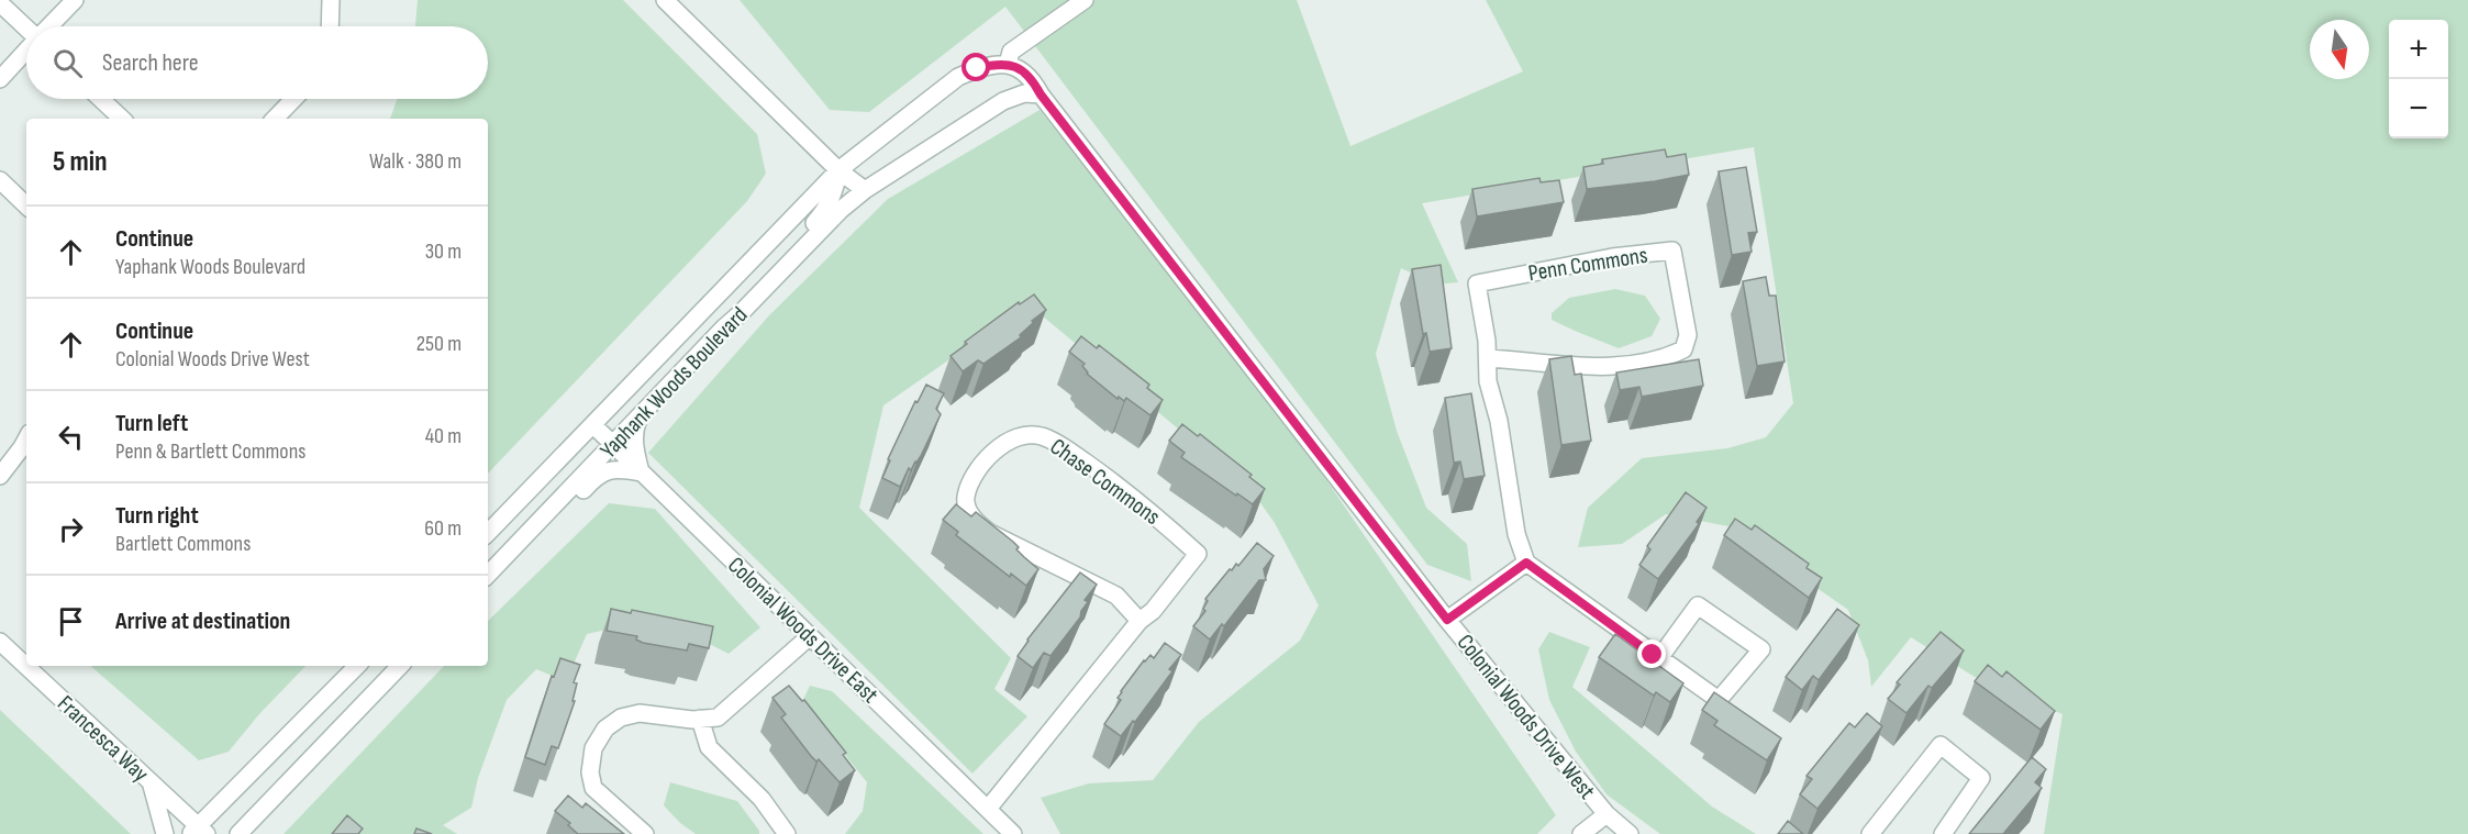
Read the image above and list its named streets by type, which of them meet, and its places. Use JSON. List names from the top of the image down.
{
  "streets": {
    "street": [
      "Penn Commons",
      "Yaphank Woods Boulevard",
      "Chase Commons",
      "Colonial Woods Drive East",
      "Colonial Woods Drive West",
      "Francesca Way"
    ]
  },
  "crossings": [
    ["Yaphank Woods Boulevard", "Colonial Woods Drive East"],
    ["Yaphank Woods Boulevard", "Colonial Woods Drive West"],
    ["Chase Commons", "Colonial Woods Drive East"]
  ],
  "north": "bottom",
  "page": {
    "map_buttons": ["+", "−"],
    "search": "Search here",
    "heading": ["5 min", "Walk · 380 m"],
    "list": [
      ["Continue", "Yaphank Woods Boulevard", "30 m"],
      ["Continue", "Colonial Woods Drive West", "250 m"],
      ["Turn left", "Penn & Bartlett Commons", "40 m"],
      ["Turn right", "Bartlett Commons", "60 m"],
      "Arrive at destination"
    ]
  }
}
